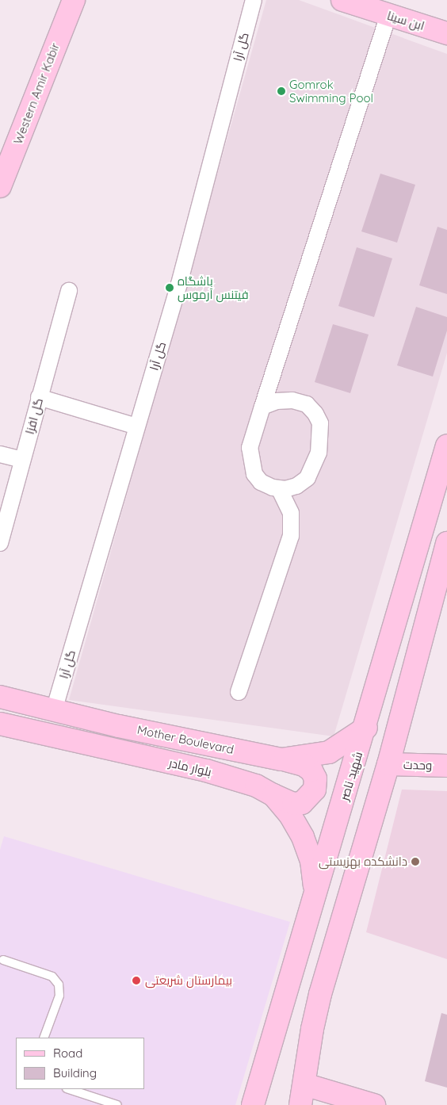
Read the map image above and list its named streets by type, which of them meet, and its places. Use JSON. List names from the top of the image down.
{
  "streets": {
    "main road": [
      "ابن سینا",
      "Western Amir Kabir",
      "Mother Boulevard",
      "وحدت",
      "بلوار مادر",
      "شهید ناصر"
    ],
    "street": ["گل آرا", "گل افزا"]
  },
  "crossings": [
    ["گل آرا", "Mother Boulevard"],
    ["Mother Boulevard", "بلوار مادر"],
    ["Mother Boulevard", "شهید ناصر"]
  ],
  "places": [
    "Gomrok Swimming Pool",
    "باشگاه فیتنس آرموس",
    "دانشکده بهزیستی",
    "بیمارستان شریعتی"
  ],
  "legend": ["Road", "Building"]
}
